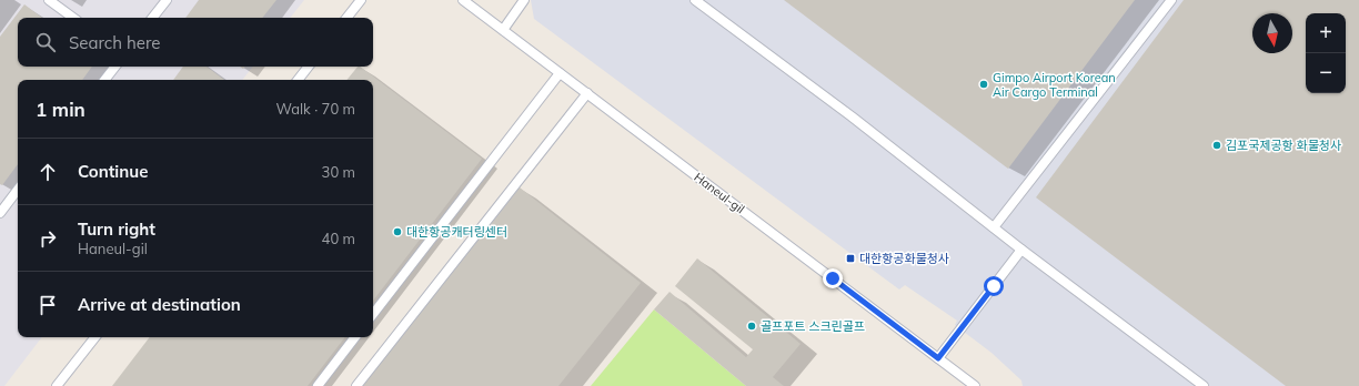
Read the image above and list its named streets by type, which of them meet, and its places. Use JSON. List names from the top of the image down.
{
  "streets": {
    "lane": ["Haneul-gil"]
  },
  "places": {
    "other": [
      "Gimpo Airport Korean Air Cargo Terminal",
      "김포국제공항 화물청사",
      "대한항공캐터링센터",
      "골프포트 스크린골프"
    ],
    "transit": ["대한항공화물청사"]
  },
  "north": "bottom",
  "page": {
    "map_buttons": ["+", "−"],
    "search": "Search here",
    "heading": ["1 min", "Walk · 70 m"],
    "list": [
      ["Continue", "30 m"],
      ["Turn right", "Haneul-gil", "40 m"],
      "Arrive at destination"
    ]
  }
}
